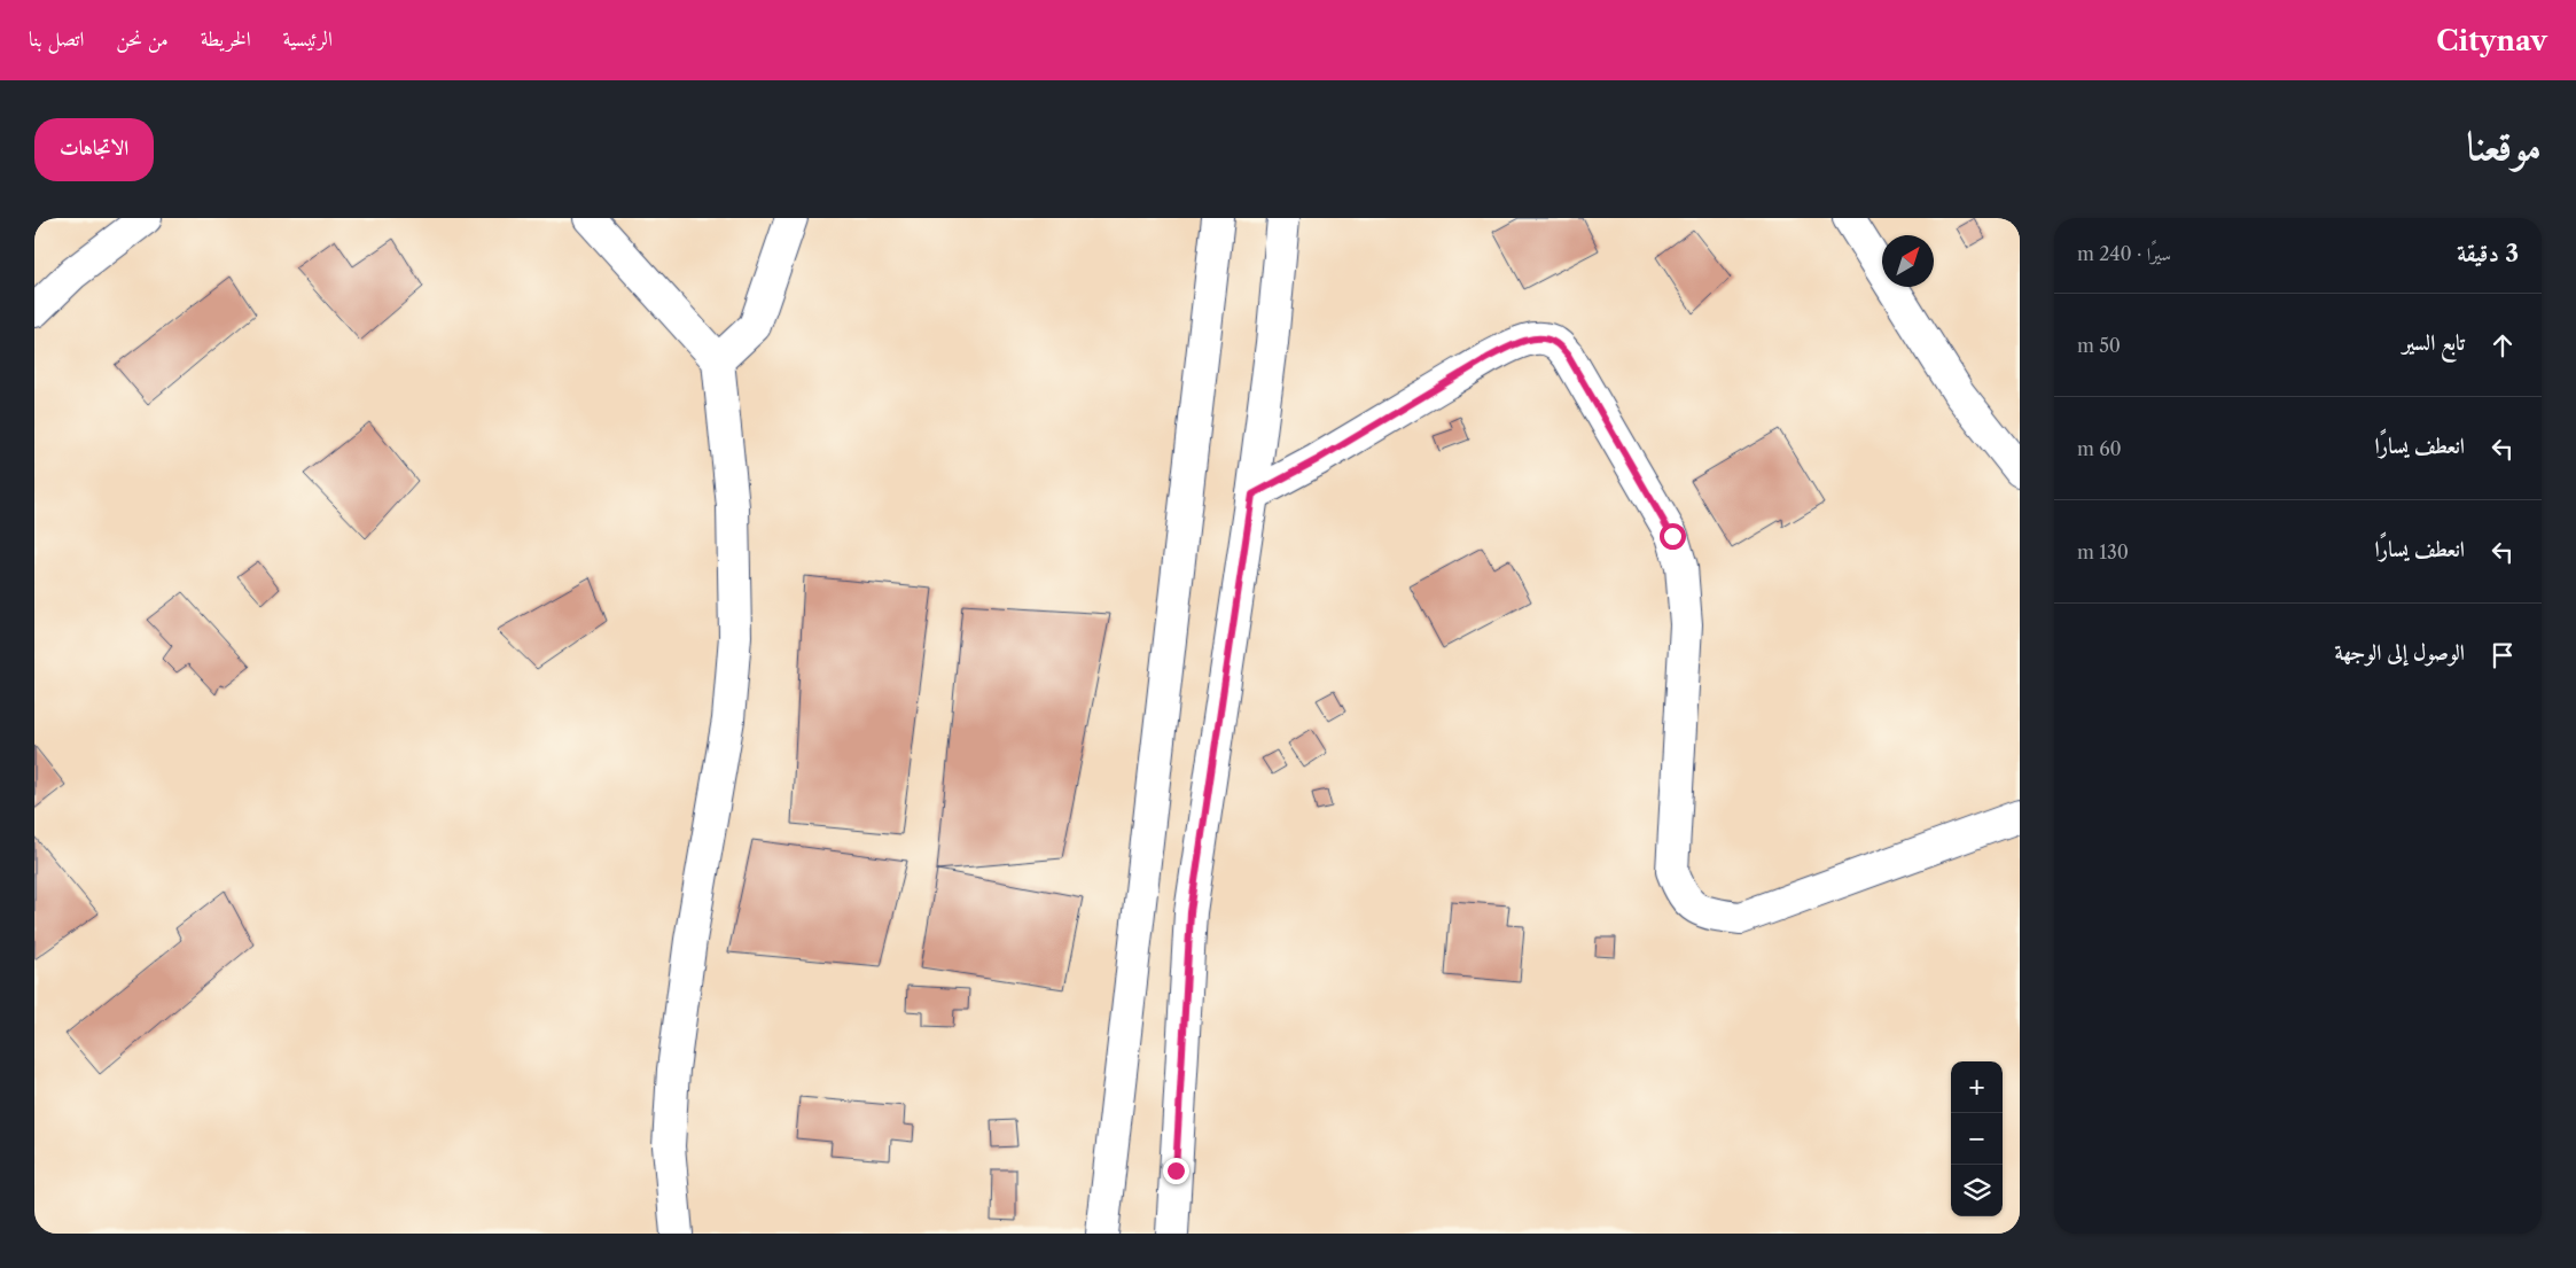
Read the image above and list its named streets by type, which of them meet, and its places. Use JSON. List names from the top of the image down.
{
  "north": "top right",
  "page": {
    "header": "Citynav",
    "nav": [
      "الرئيسية",
      "الخريطة",
      "من نحن",
      "اتصل بنا"
    ],
    "title": "موقعنا",
    "buttons": "الاتجاهات",
    "heading": ["3 دقيقة", "سيرًا · 240 m"],
    "list": [
      ["تابع السير", "50 m"],
      ["انعطف يسارًا", "60 m"],
      ["انعطف يسارًا", "130 m"],
      "الوصول إلى الوجهة"
    ],
    "map_buttons": ["+", "−"]
  }
}
